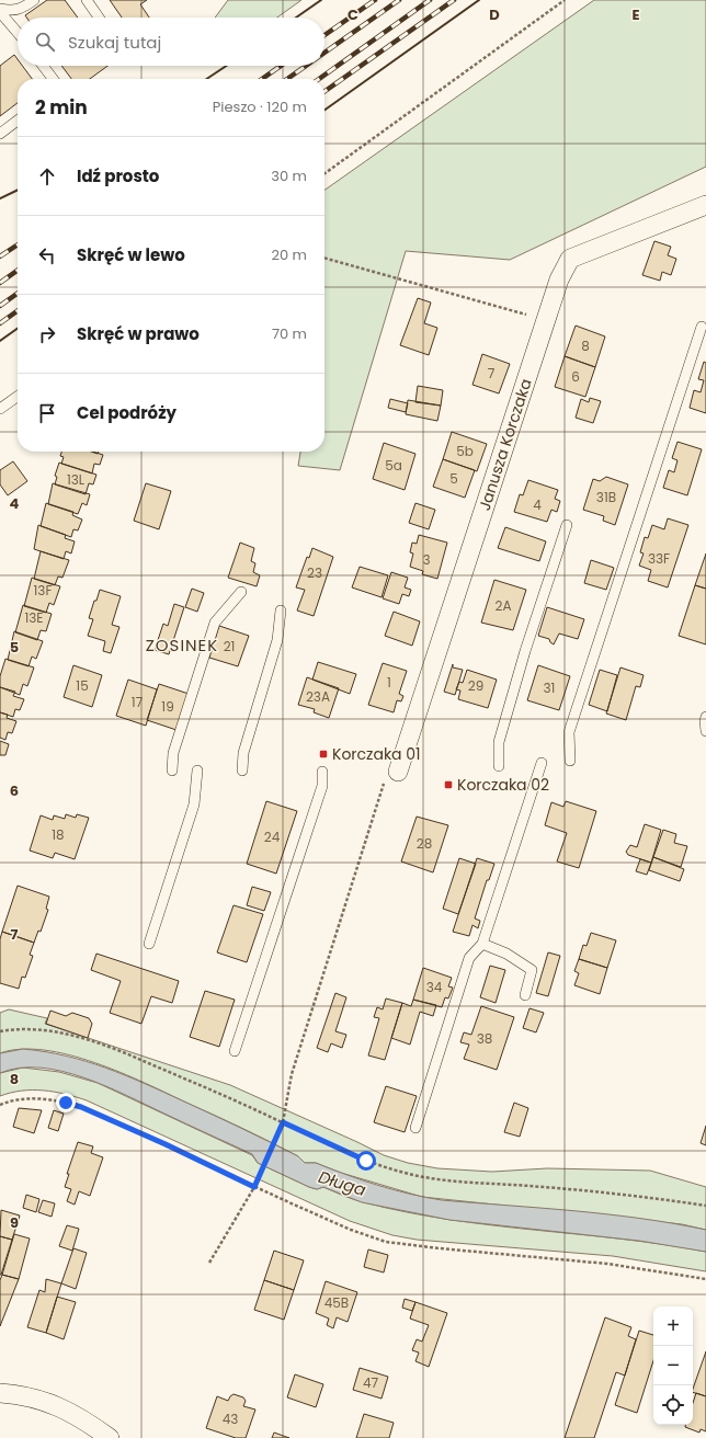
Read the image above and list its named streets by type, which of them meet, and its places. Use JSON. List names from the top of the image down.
{
  "streets": {
    "street": ["Janusza Korczaka"]
  },
  "districts": ["ZOSINEK"],
  "water": ["Długa"],
  "places": {
    "transit": ["Korczaka 01", "Korczaka 02"]
  },
  "house_numbers": [
    "8",
    "7",
    "6",
    "5b",
    "5a",
    "5",
    "13L",
    "31B",
    "4",
    "33F",
    "3",
    "23",
    "13F",
    "2A",
    "13E",
    "21",
    "1",
    "15",
    "29",
    "31",
    "23A",
    "17",
    "19",
    "18",
    "24",
    "28",
    "34",
    "38",
    "45B",
    "47",
    "43"
  ],
  "page": {
    "search": "Szukaj tutaj",
    "heading": ["2 min", "Pieszo · 120 m"],
    "list": [
      ["Idź prosto", "30 m"],
      ["Skręć w lewo", "20 m"],
      ["Skręć w prawo", "70 m"],
      "Cel podróży"
    ],
    "map_buttons": ["+", "−"]
  },
  "grid": {
    "columns": ["C", "D", "E"],
    "rows": [
      "4",
      "5",
      "6",
      "7",
      "8",
      "9"
    ]
  }
}
